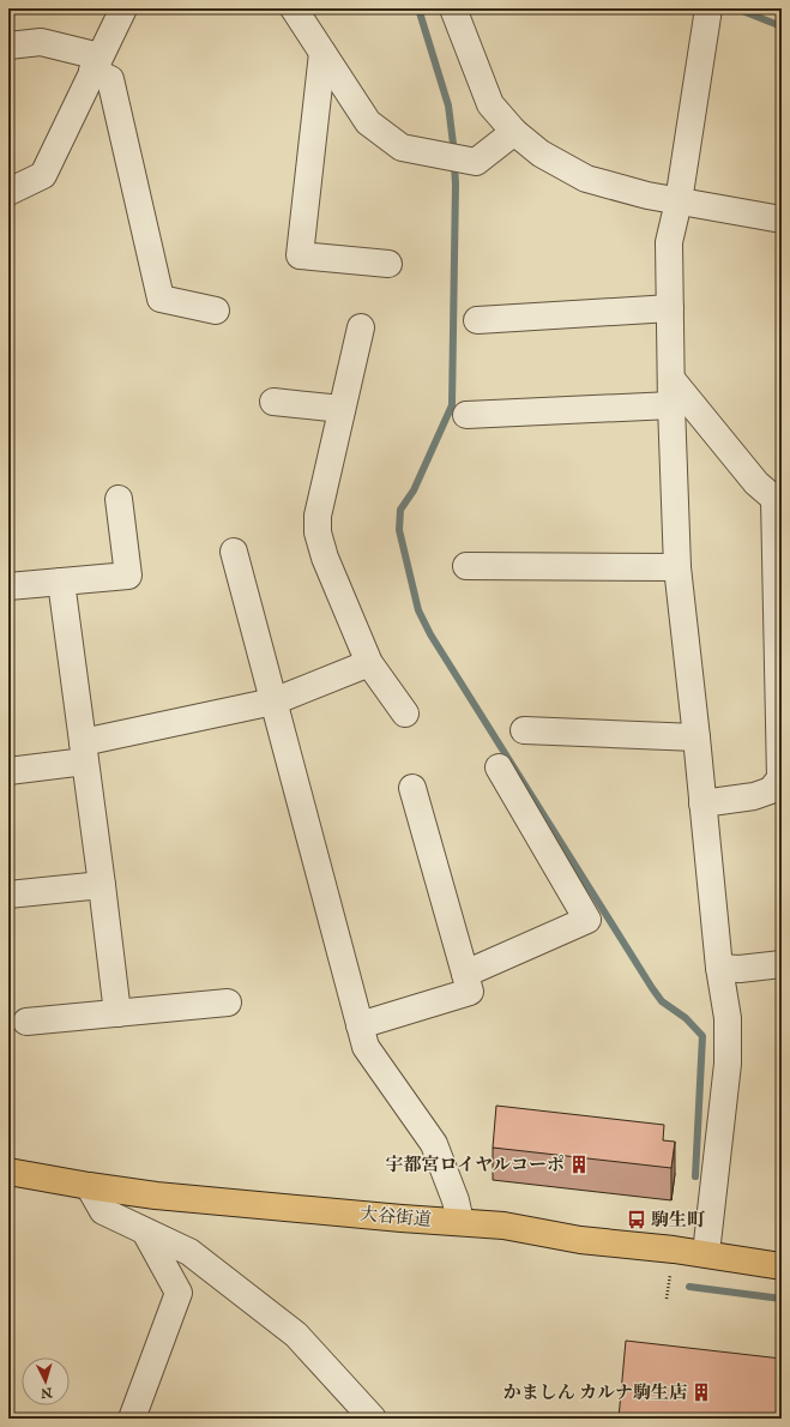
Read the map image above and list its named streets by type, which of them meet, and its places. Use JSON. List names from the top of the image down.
{
  "streets": {
    "main road": ["大谷街道"]
  },
  "places": {
    "building": ["宇都宮ロイヤルコーポ", "かましん カルナ駒生店"],
    "bus stop": ["駒生町"]
  },
  "north": "bottom"
}
